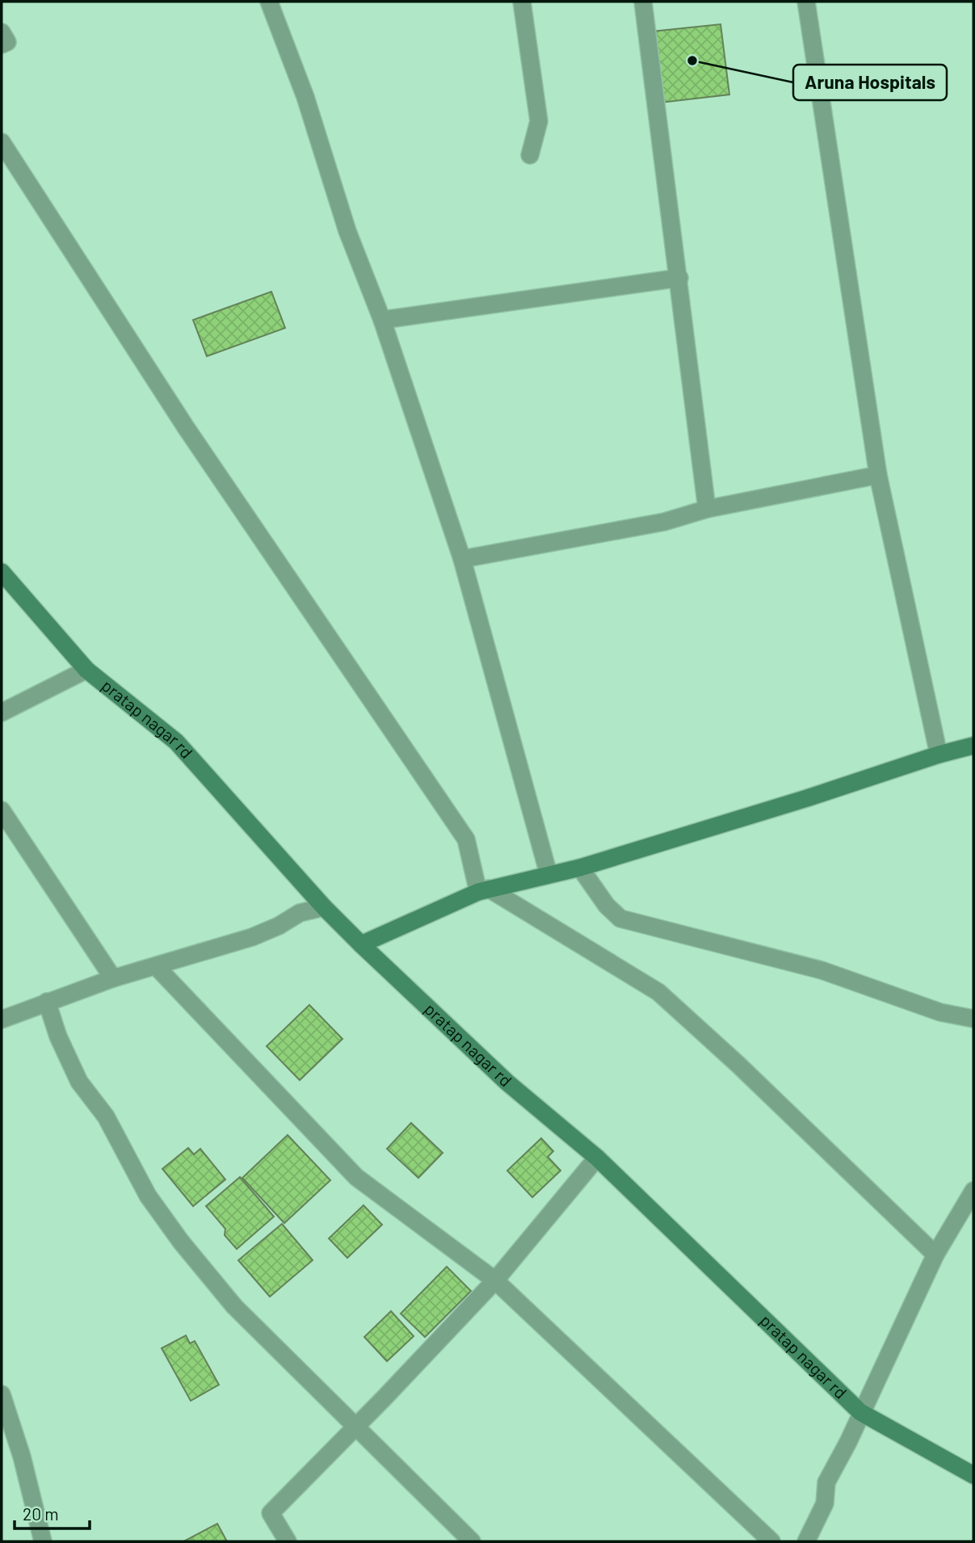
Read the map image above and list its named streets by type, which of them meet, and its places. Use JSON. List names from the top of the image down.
{
  "streets": {
    "street": ["pratap nagar rd"]
  },
  "places": ["Aruna Hospitals"],
  "scale_bar": "20 m"
}
